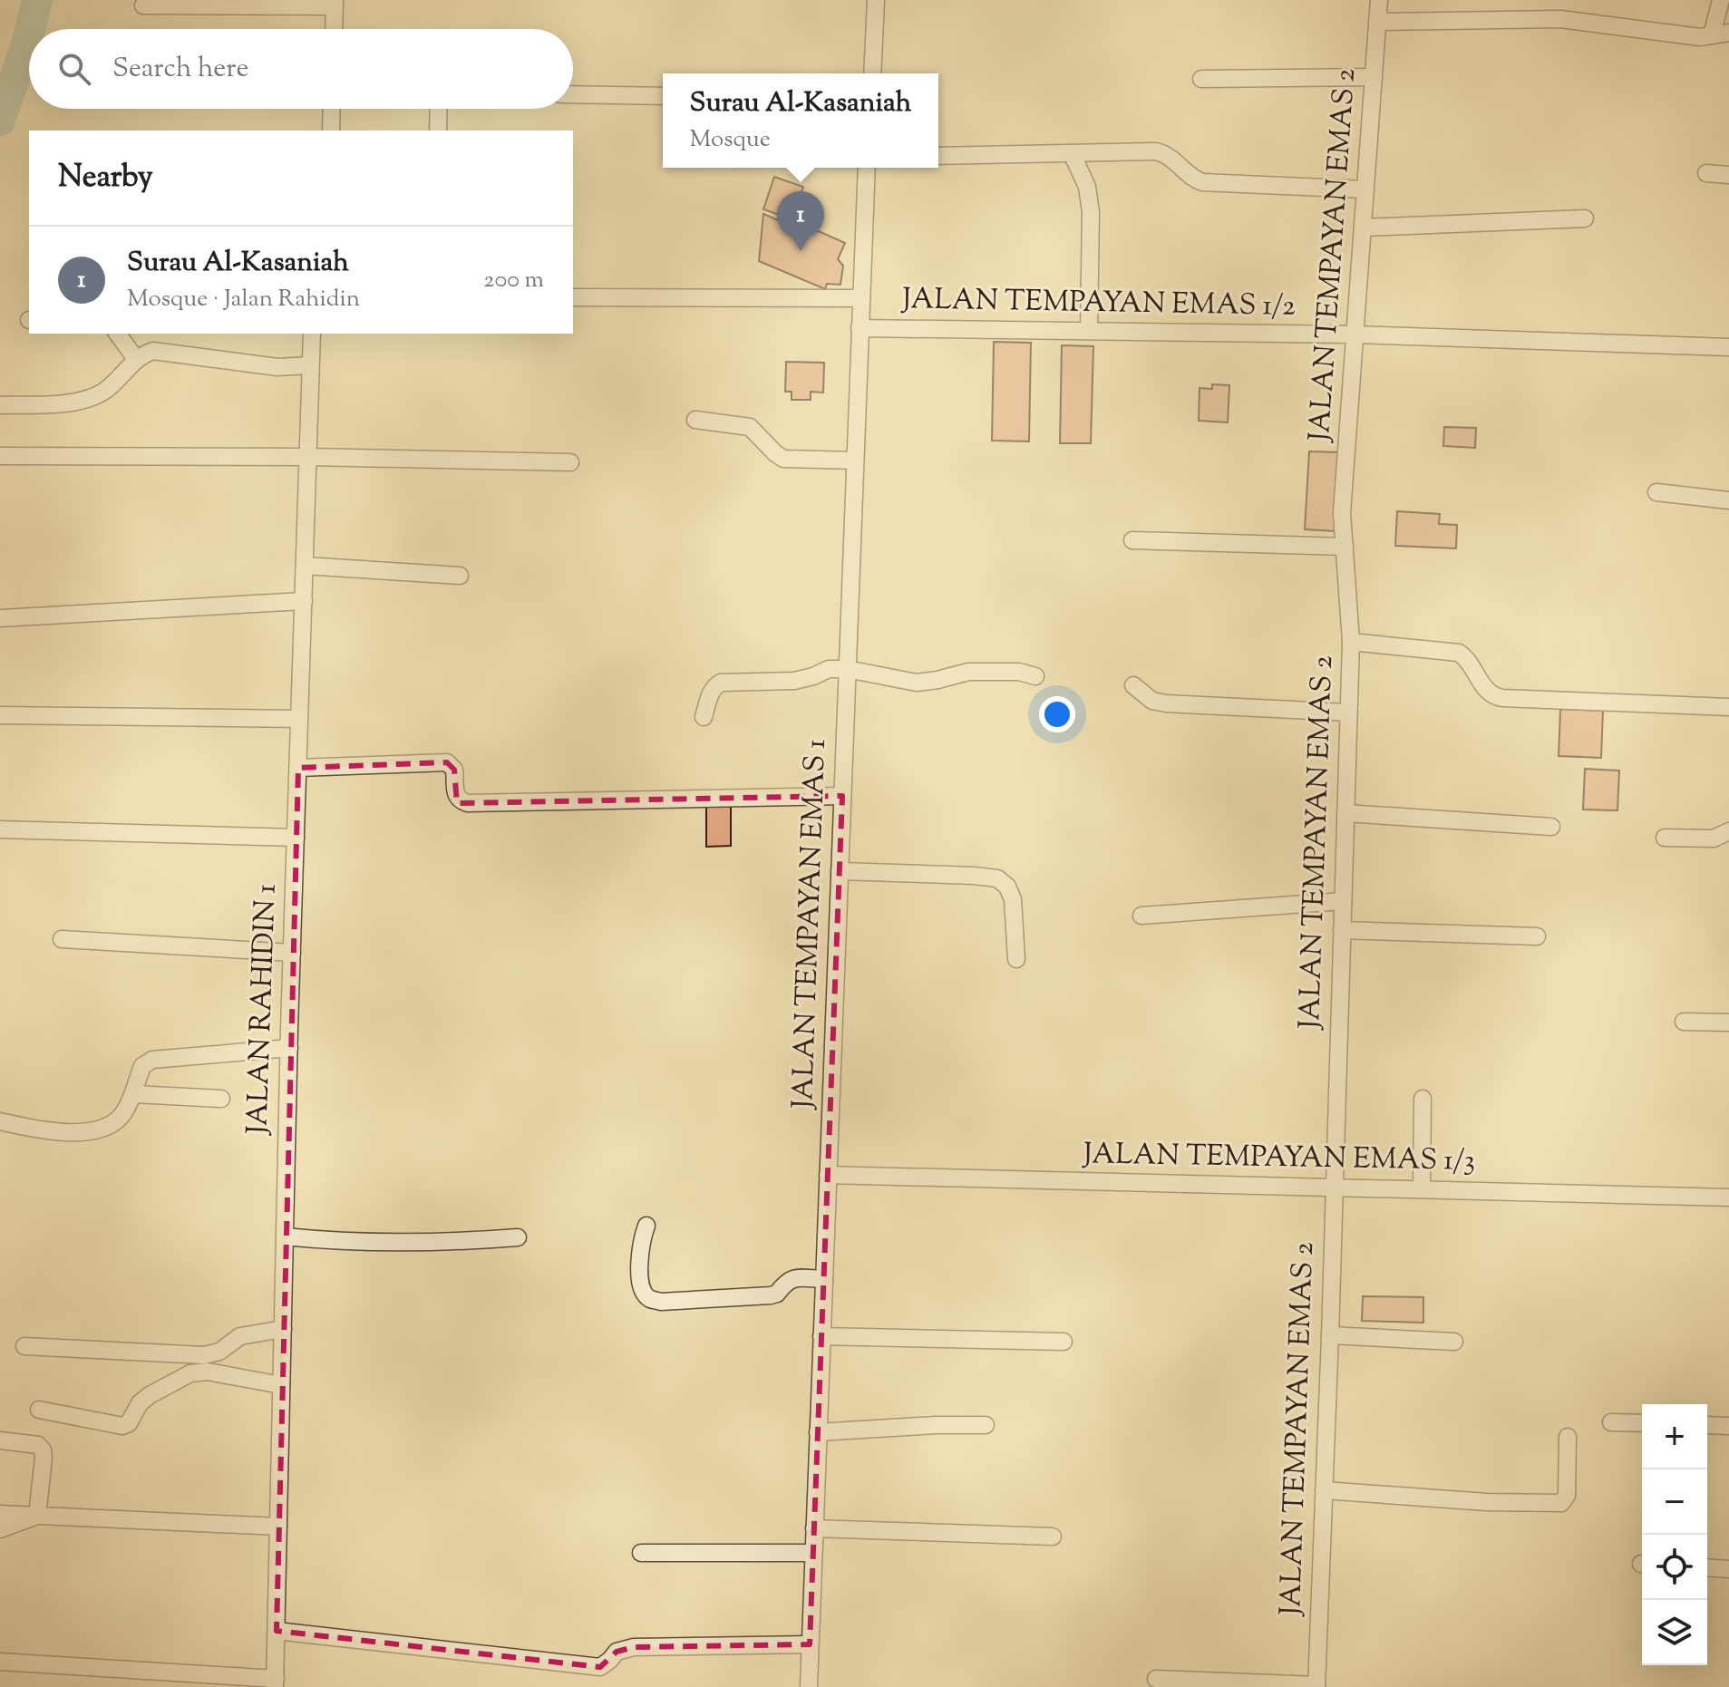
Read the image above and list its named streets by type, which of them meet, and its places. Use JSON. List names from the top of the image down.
{
  "streets": {
    "street": [
      "JALAN TEMPAYAN EMAS 2",
      "JALAN TEMPAYAN EMAS 1/2",
      "JALAN TEMPAYAN EMAS 1",
      "JALAN RAHIDIN 1",
      "JALAN TEMPAYAN EMAS 1/3"
    ]
  },
  "crossings": [
    ["JALAN TEMPAYAN EMAS 2", "JALAN TEMPAYAN EMAS 1/2"],
    ["JALAN TEMPAYAN EMAS 2", "JALAN TEMPAYAN EMAS 1/3"],
    ["JALAN TEMPAYAN EMAS 1/2", "JALAN TEMPAYAN EMAS 1"],
    ["JALAN TEMPAYAN EMAS 1", "JALAN TEMPAYAN EMAS 1/3"]
  ],
  "page": {
    "search": "Search here",
    "popup": ["Surau Al-Kasaniah", "Mosque"],
    "heading": "Nearby",
    "pins": "1",
    "list": [
      {
        "mark": "1",
        "name": "Surau Al-Kasaniah",
        "note": "Mosque · Jalan Rahidin",
        "value": "200 m"
      }
    ],
    "map_buttons": ["+", "−"]
  }
}
